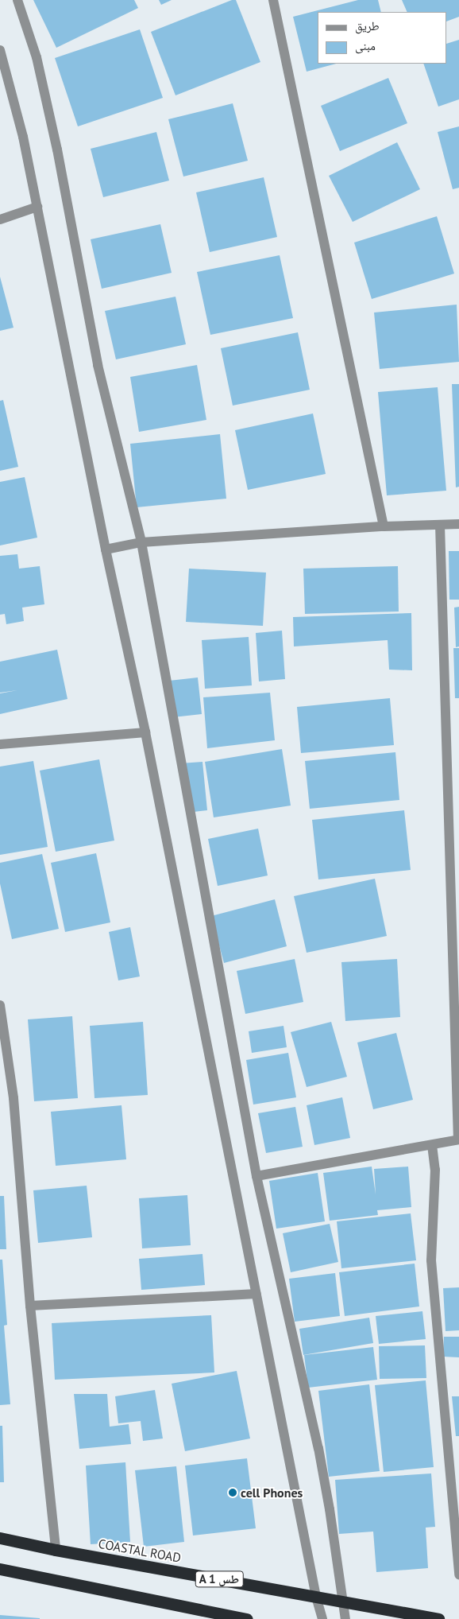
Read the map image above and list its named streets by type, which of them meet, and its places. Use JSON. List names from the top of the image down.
{
  "streets": {
    "highway": ["COASTAL ROAD", "A 1 طس"]
  },
  "places": ["cell Phones"],
  "legend": ["طريق", "مبنى"]
}
